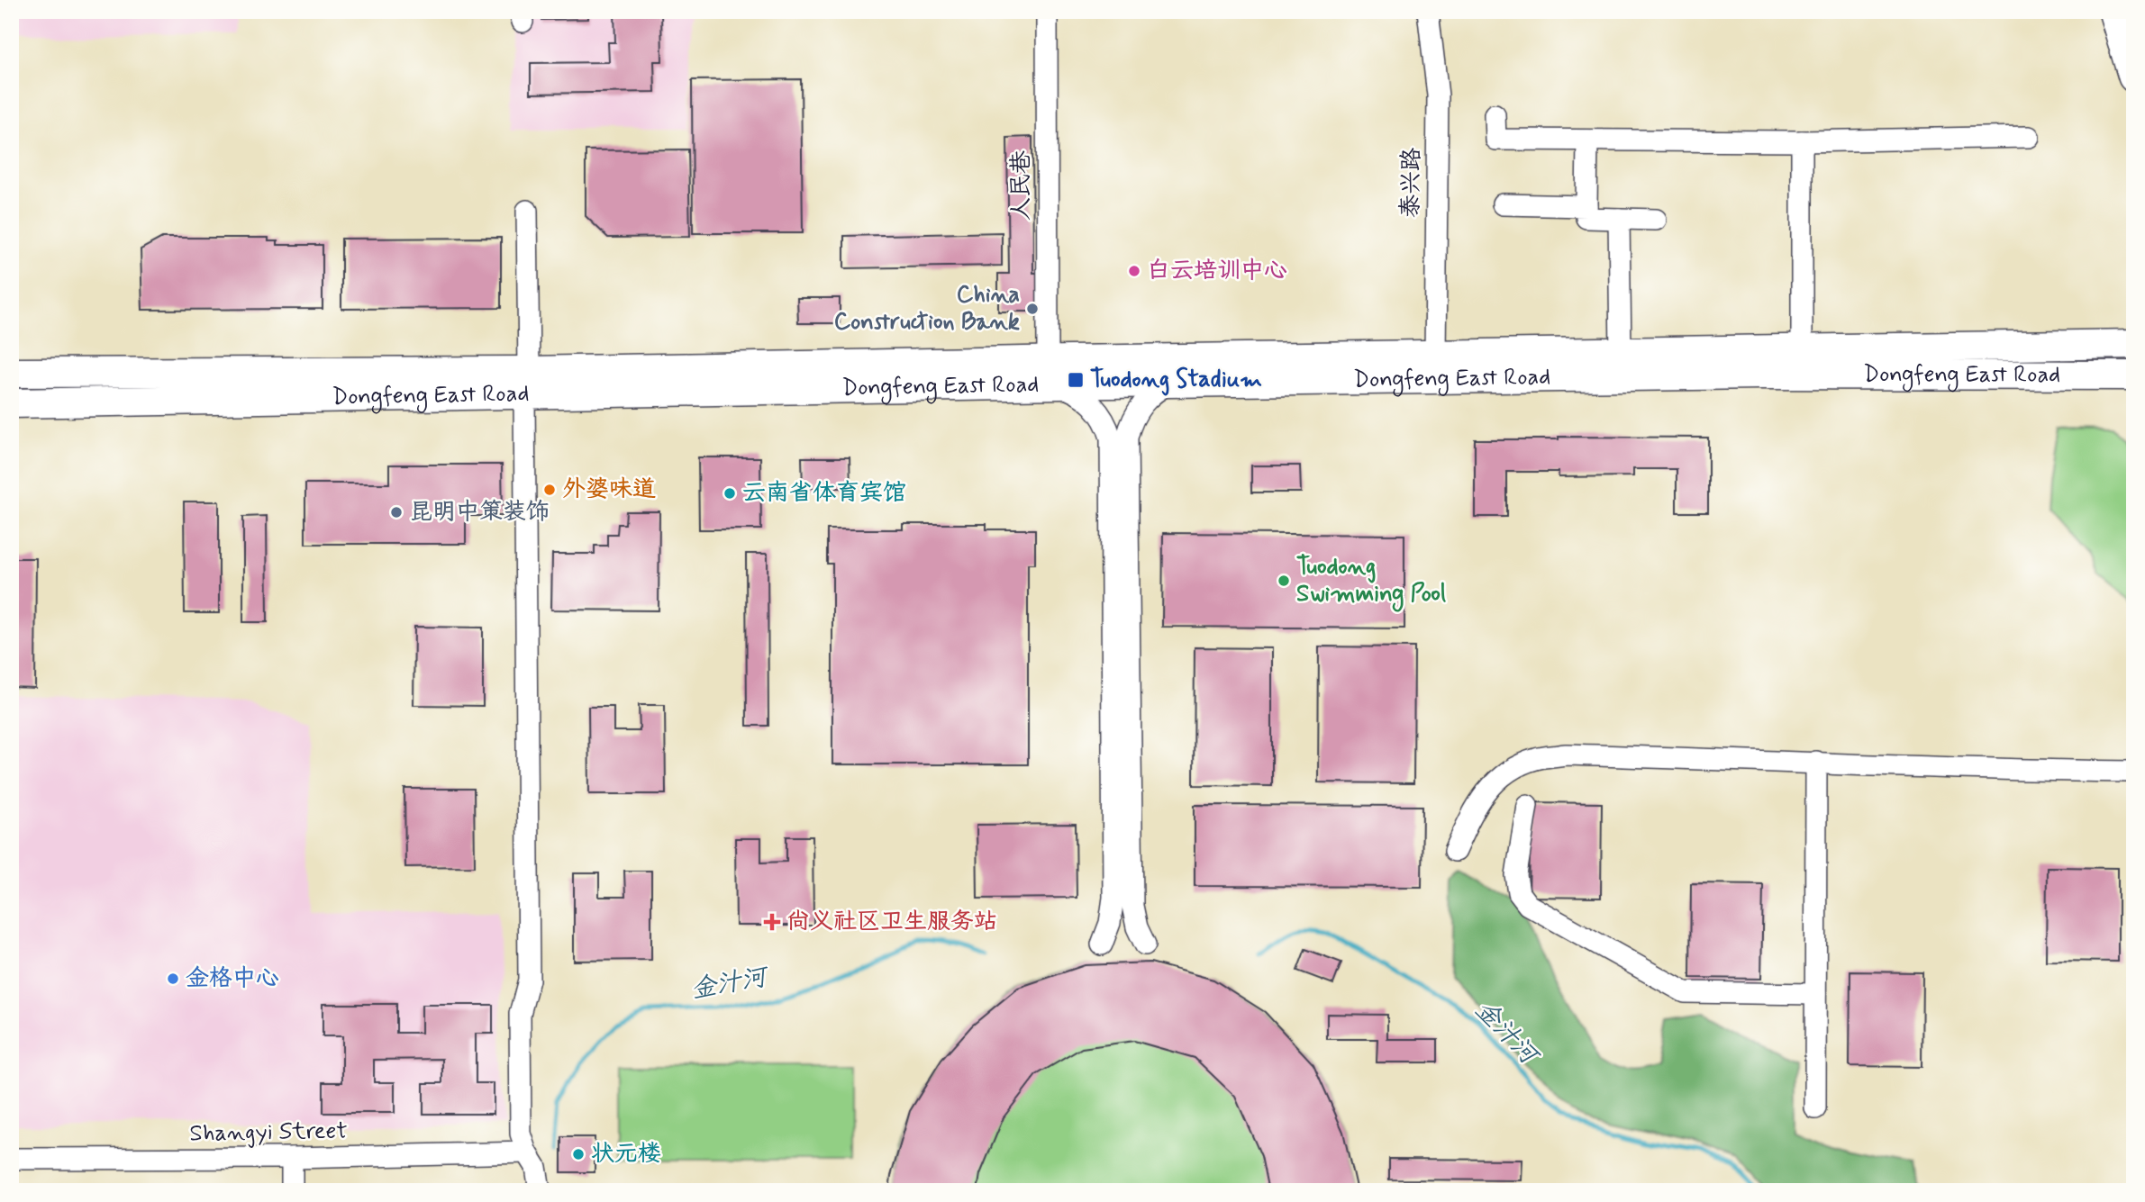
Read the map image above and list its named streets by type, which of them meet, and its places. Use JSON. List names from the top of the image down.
{
  "streets": {
    "main road": ["Dongfeng East Road"],
    "street": ["泰兴路", "人民巷", "Shangyi Street"]
  },
  "crossings": [
    ["泰兴路", "Dongfeng East Road"],
    ["人民巷", "Dongfeng East Road"]
  ],
  "water": ["金汁河"],
  "places": {
    "other": [
      "白云培训中心",
      "China Construction Bank",
      "外婆味道",
      "云南省体育宾馆",
      "昆明中策装饰",
      "Tuodong Swimming Pool",
      "金格中心",
      "状元楼"
    ],
    "transit": ["Tuodong Stadium"],
    "health": ["尚义社区卫生服务站"]
  }
}
